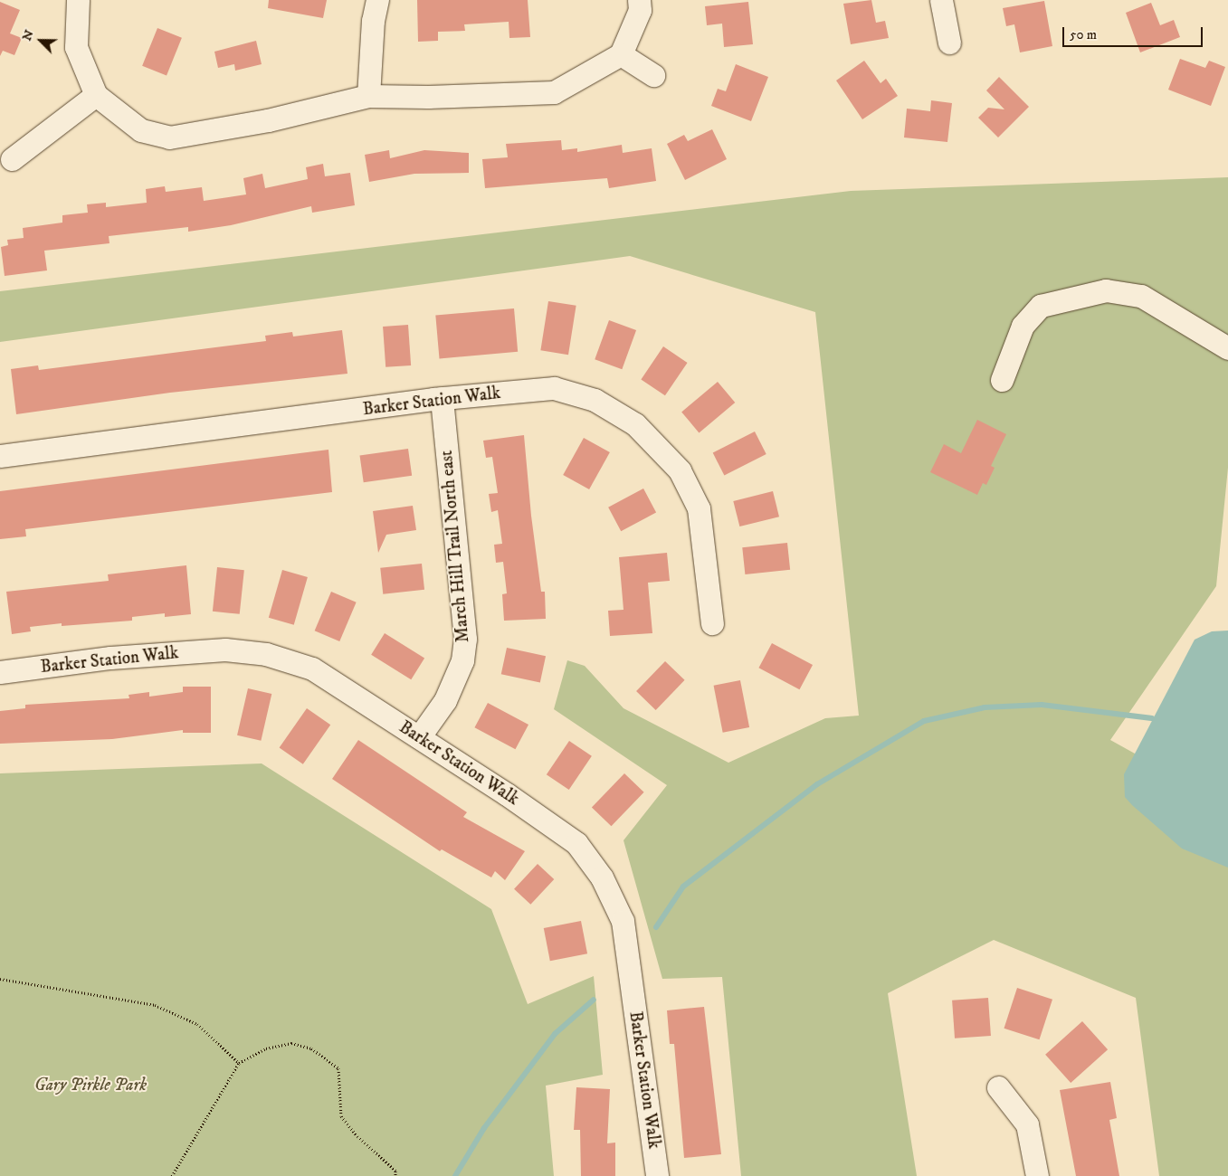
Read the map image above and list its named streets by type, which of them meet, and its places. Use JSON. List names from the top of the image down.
{
  "streets": {
    "street": ["Barker Station Walk", "March Hill Trail North east"]
  },
  "crossings": [
    ["Barker Station Walk", "March Hill Trail North east"]
  ],
  "parks": ["Gary Pirkle Park"],
  "scale_bar": "50 m",
  "north": "top left"
}
